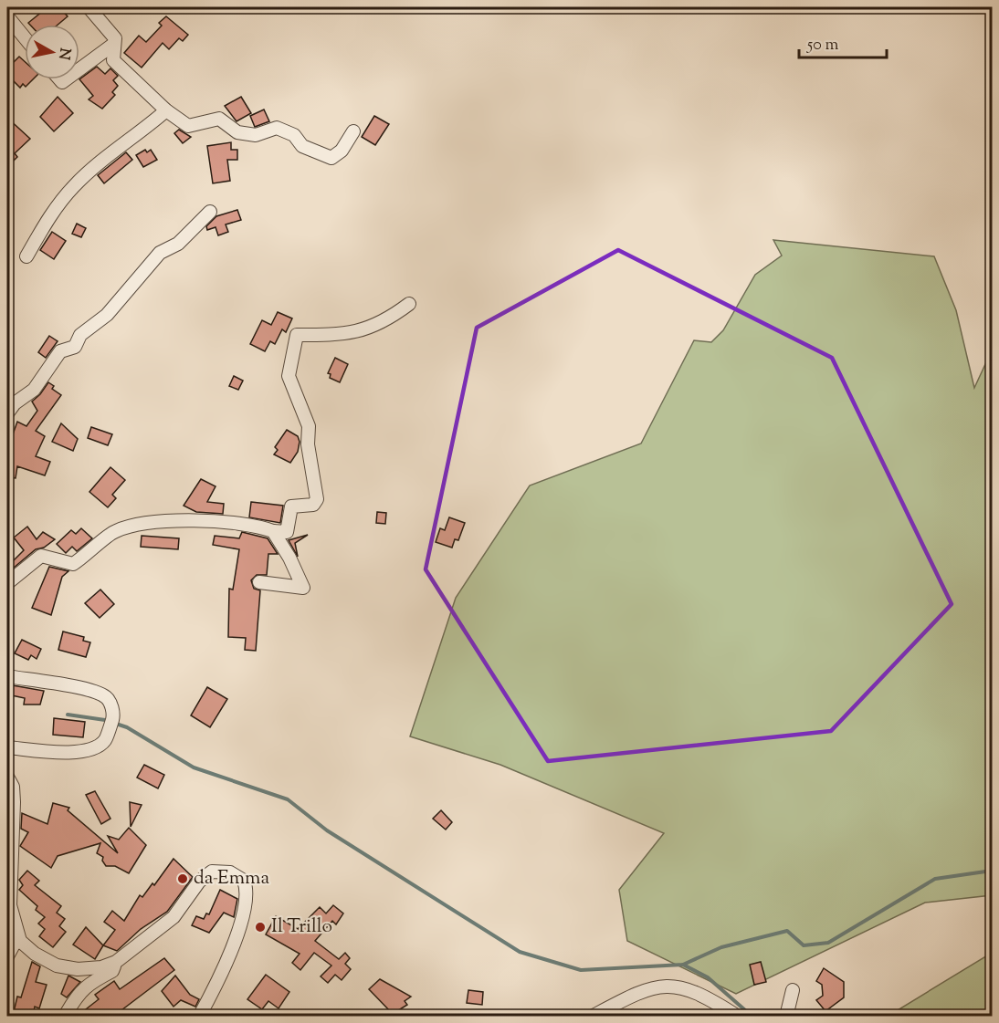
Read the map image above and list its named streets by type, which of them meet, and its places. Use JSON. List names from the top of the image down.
{
  "places": ["da Emma", "Il Trillo"],
  "scale_bar": "50 m",
  "north": "right"
}
